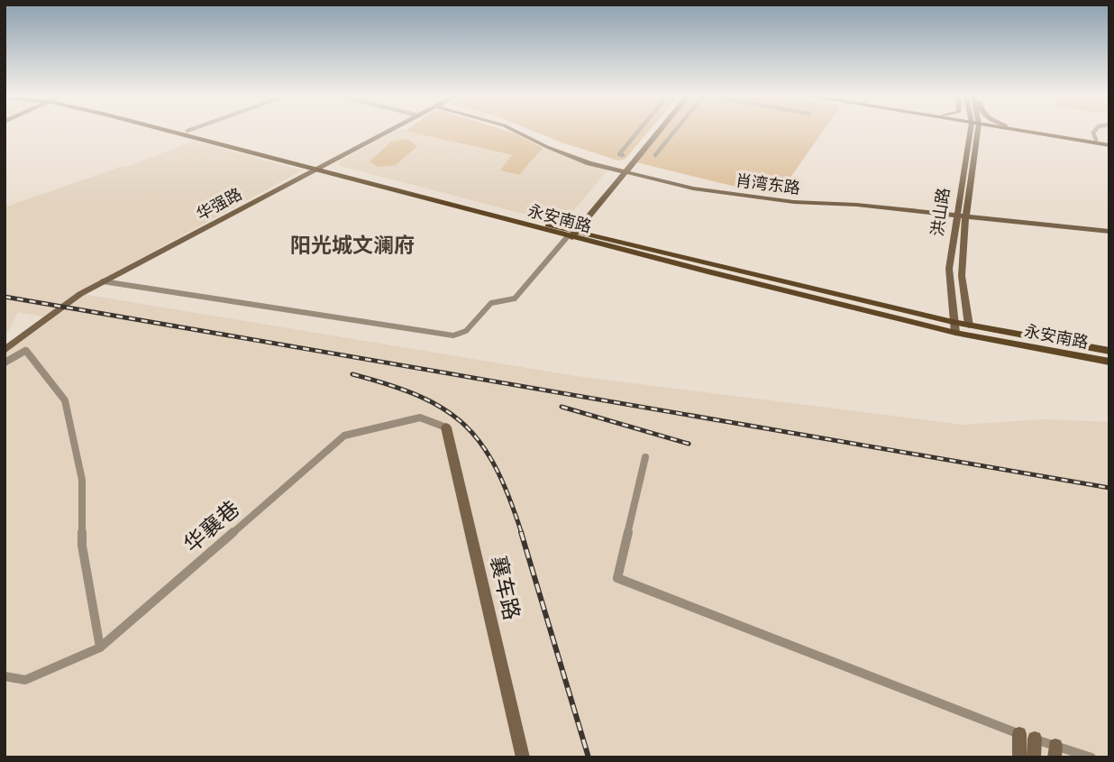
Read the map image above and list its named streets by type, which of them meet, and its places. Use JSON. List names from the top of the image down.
{
  "streets": {
    "main road": ["永安南路"],
    "street": [
      "肖湾东路",
      "华强路",
      "洪山路",
      "华襄巷",
      "襄车路"
    ]
  },
  "crossings": [
    ["肖湾东路", "洪山路"],
    ["华强路", "永安南路"],
    ["洪山路", "永安南路"],
    ["华襄巷", "襄车路"]
  ],
  "districts": ["阳光城文澜府"]
}
